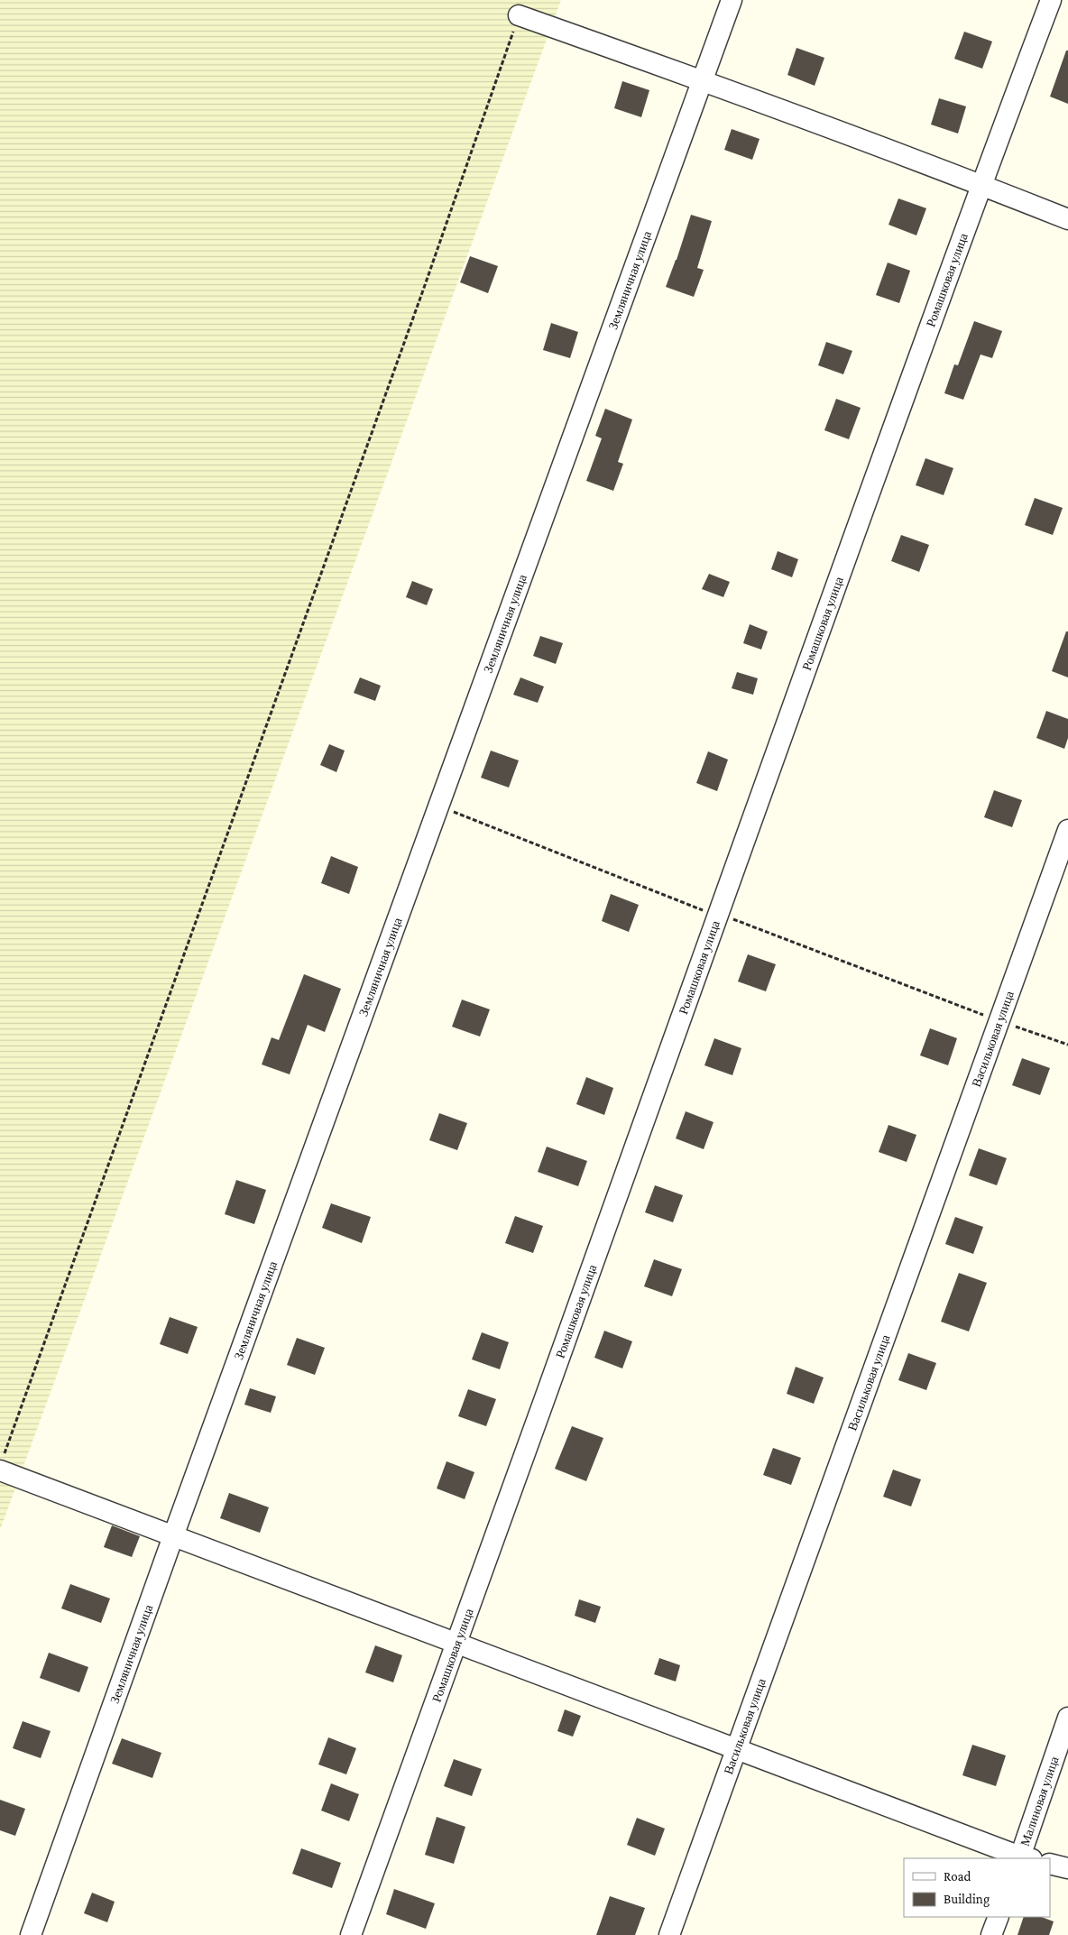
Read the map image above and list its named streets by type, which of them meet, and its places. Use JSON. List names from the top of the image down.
{
  "streets": {
    "street": [
      "Ромашковая улица",
      "Земляничная улица",
      "Васильковая улица",
      "Малиновая улица"
    ]
  },
  "legend": ["Road", "Building"]
}
